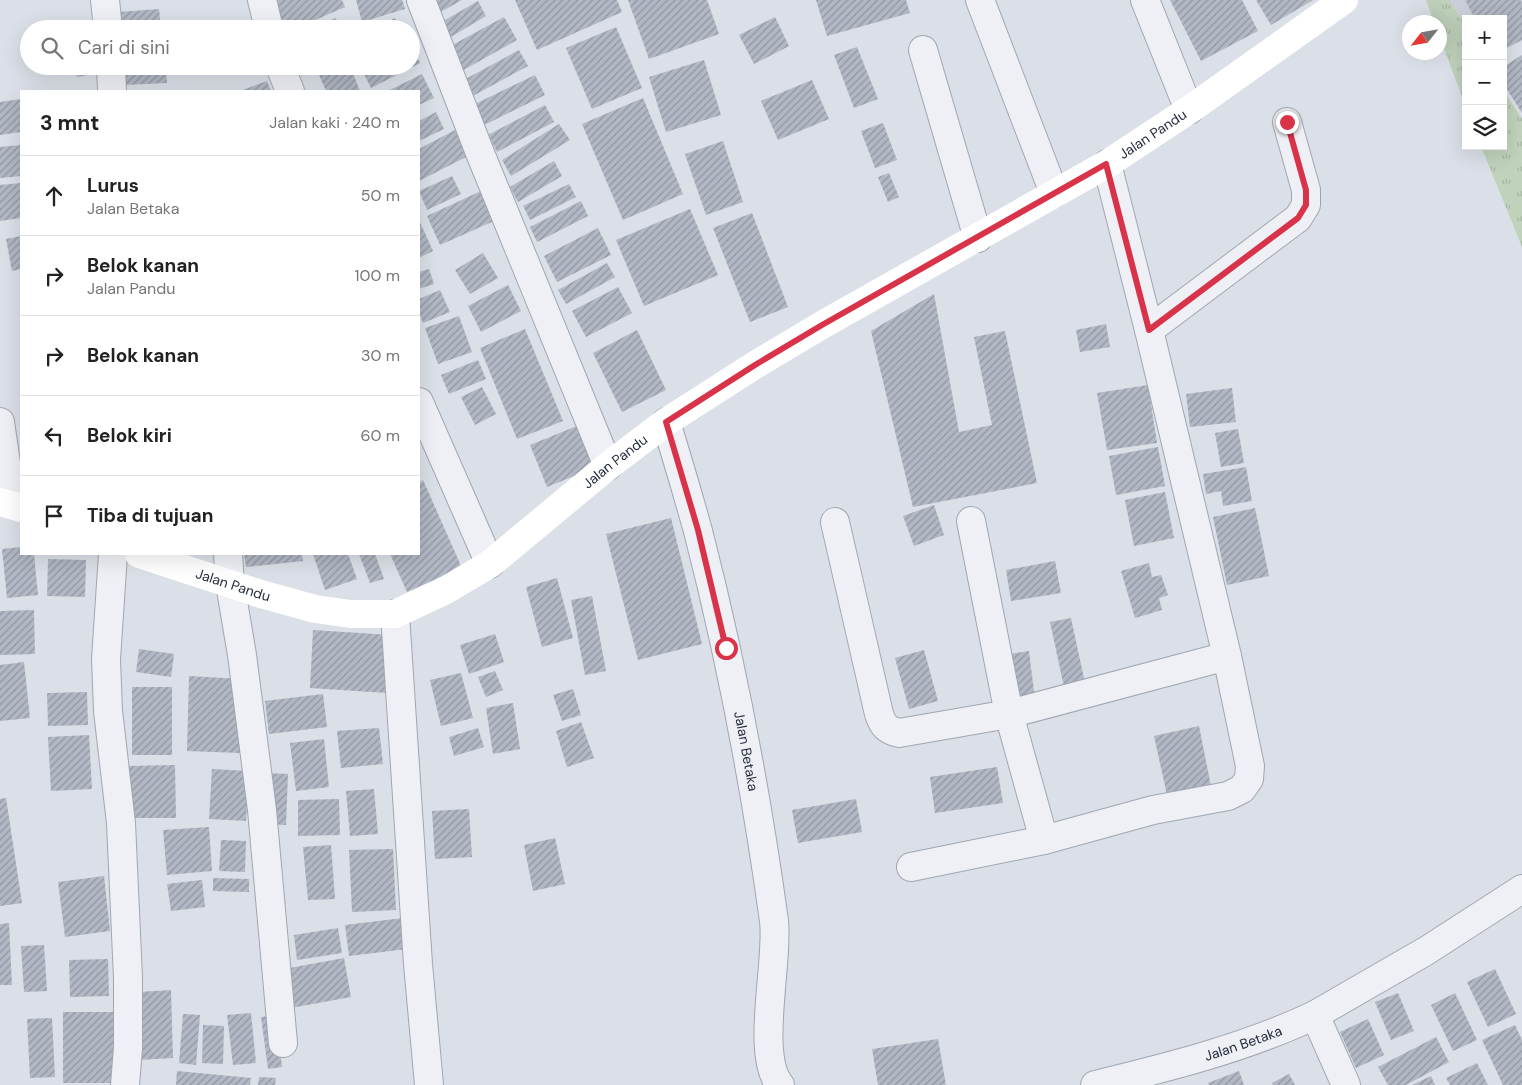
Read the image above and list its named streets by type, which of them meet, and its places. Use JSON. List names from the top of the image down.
{
  "streets": {
    "main road": ["Jalan Pandu"],
    "street": ["Jalan Betaka"]
  },
  "crossings": [
    ["Jalan Pandu", "Jalan Betaka"]
  ],
  "north": "bottom left",
  "page": {
    "map_buttons": ["+", "−"],
    "search": "Cari di sini",
    "heading": ["3 mnt", "Jalan kaki · 240 m"],
    "list": [
      ["Lurus", "Jalan Betaka", "50 m"],
      ["Belok kanan", "Jalan Pandu", "100 m"],
      ["Belok kanan", "30 m"],
      ["Belok kiri", "60 m"],
      "Tiba di tujuan"
    ]
  }
}
